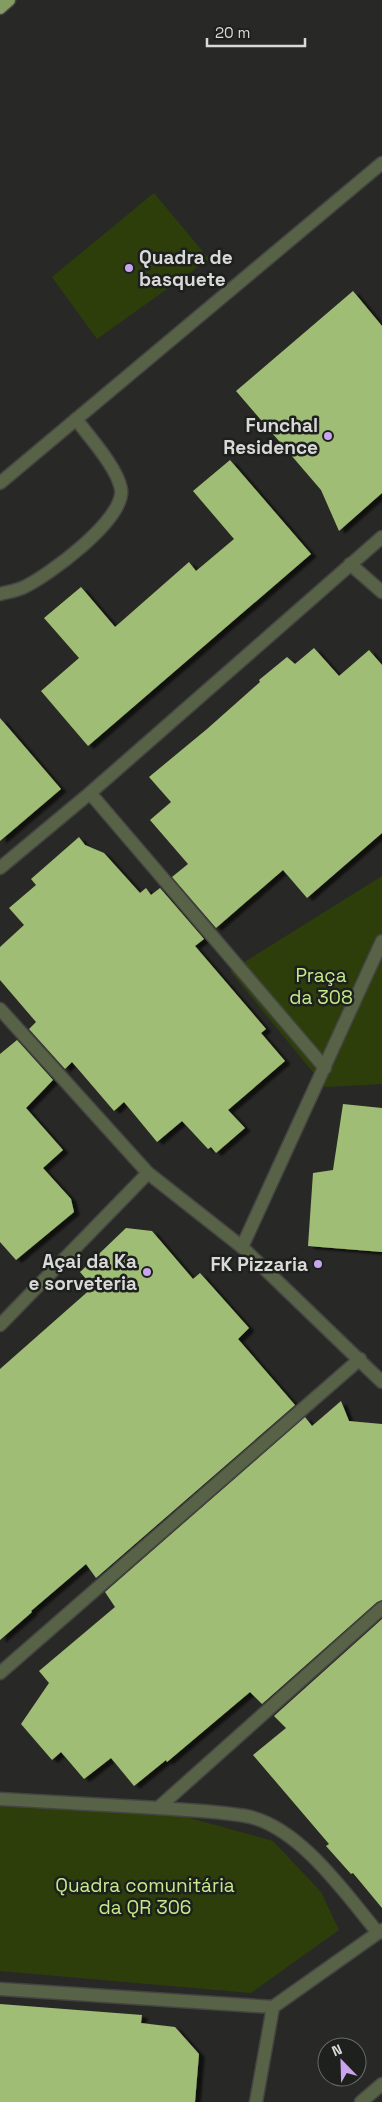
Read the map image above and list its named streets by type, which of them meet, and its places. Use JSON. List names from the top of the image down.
{
  "parks": ["Praça da 308", "Quadra comunitária da QR 306"],
  "places": [
    "Quadra de basquete",
    "Funchal Residence",
    "FK Pizzaria",
    "Açai da Ka e sorveteria"
  ],
  "scale_bar": "20 m",
  "north": "top left"
}
